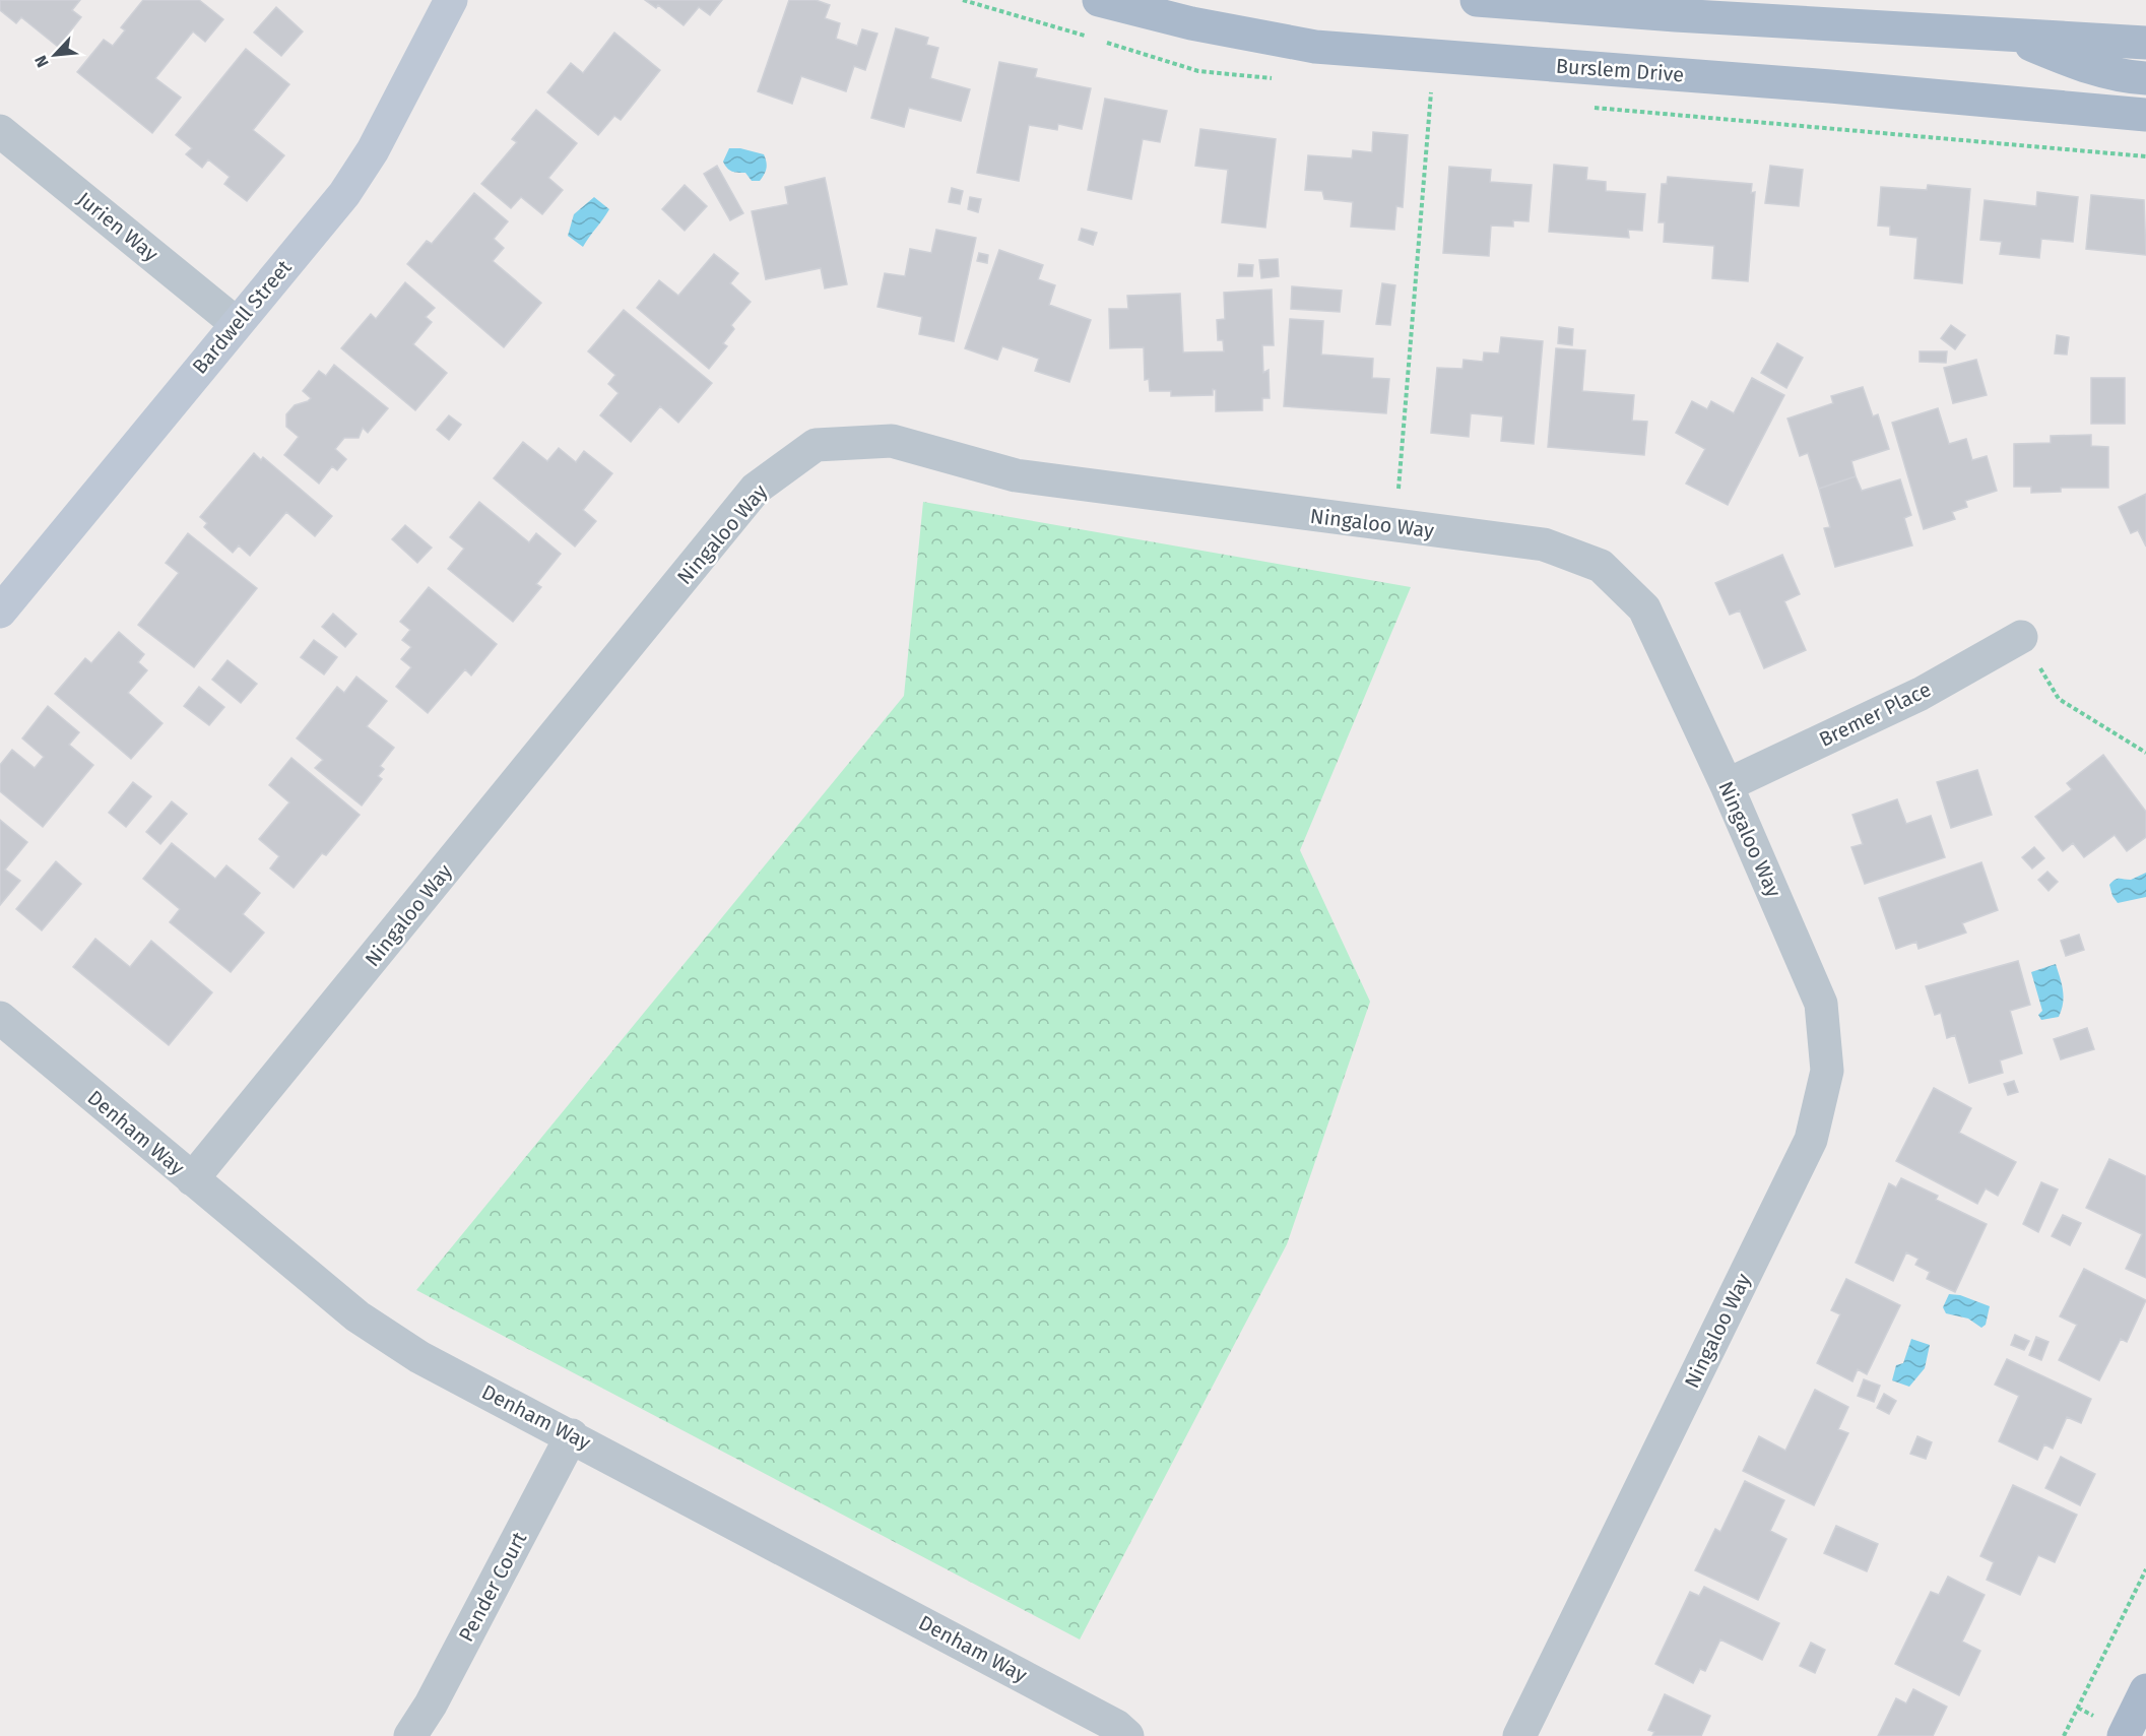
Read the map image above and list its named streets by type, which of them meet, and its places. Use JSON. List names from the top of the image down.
{
  "streets": {
    "main road": ["Burslem Drive"],
    "street": [
      "Jurien Way",
      "Bardwell Street",
      "Ningaloo Way",
      "Bremer Place",
      "Denham Way",
      "Pender Court"
    ]
  },
  "crossings": [
    ["Jurien Way", "Bardwell Street"],
    ["Ningaloo Way", "Bremer Place"],
    ["Ningaloo Way", "Denham Way"],
    ["Denham Way", "Pender Court"]
  ],
  "north": "bottom left"
}
